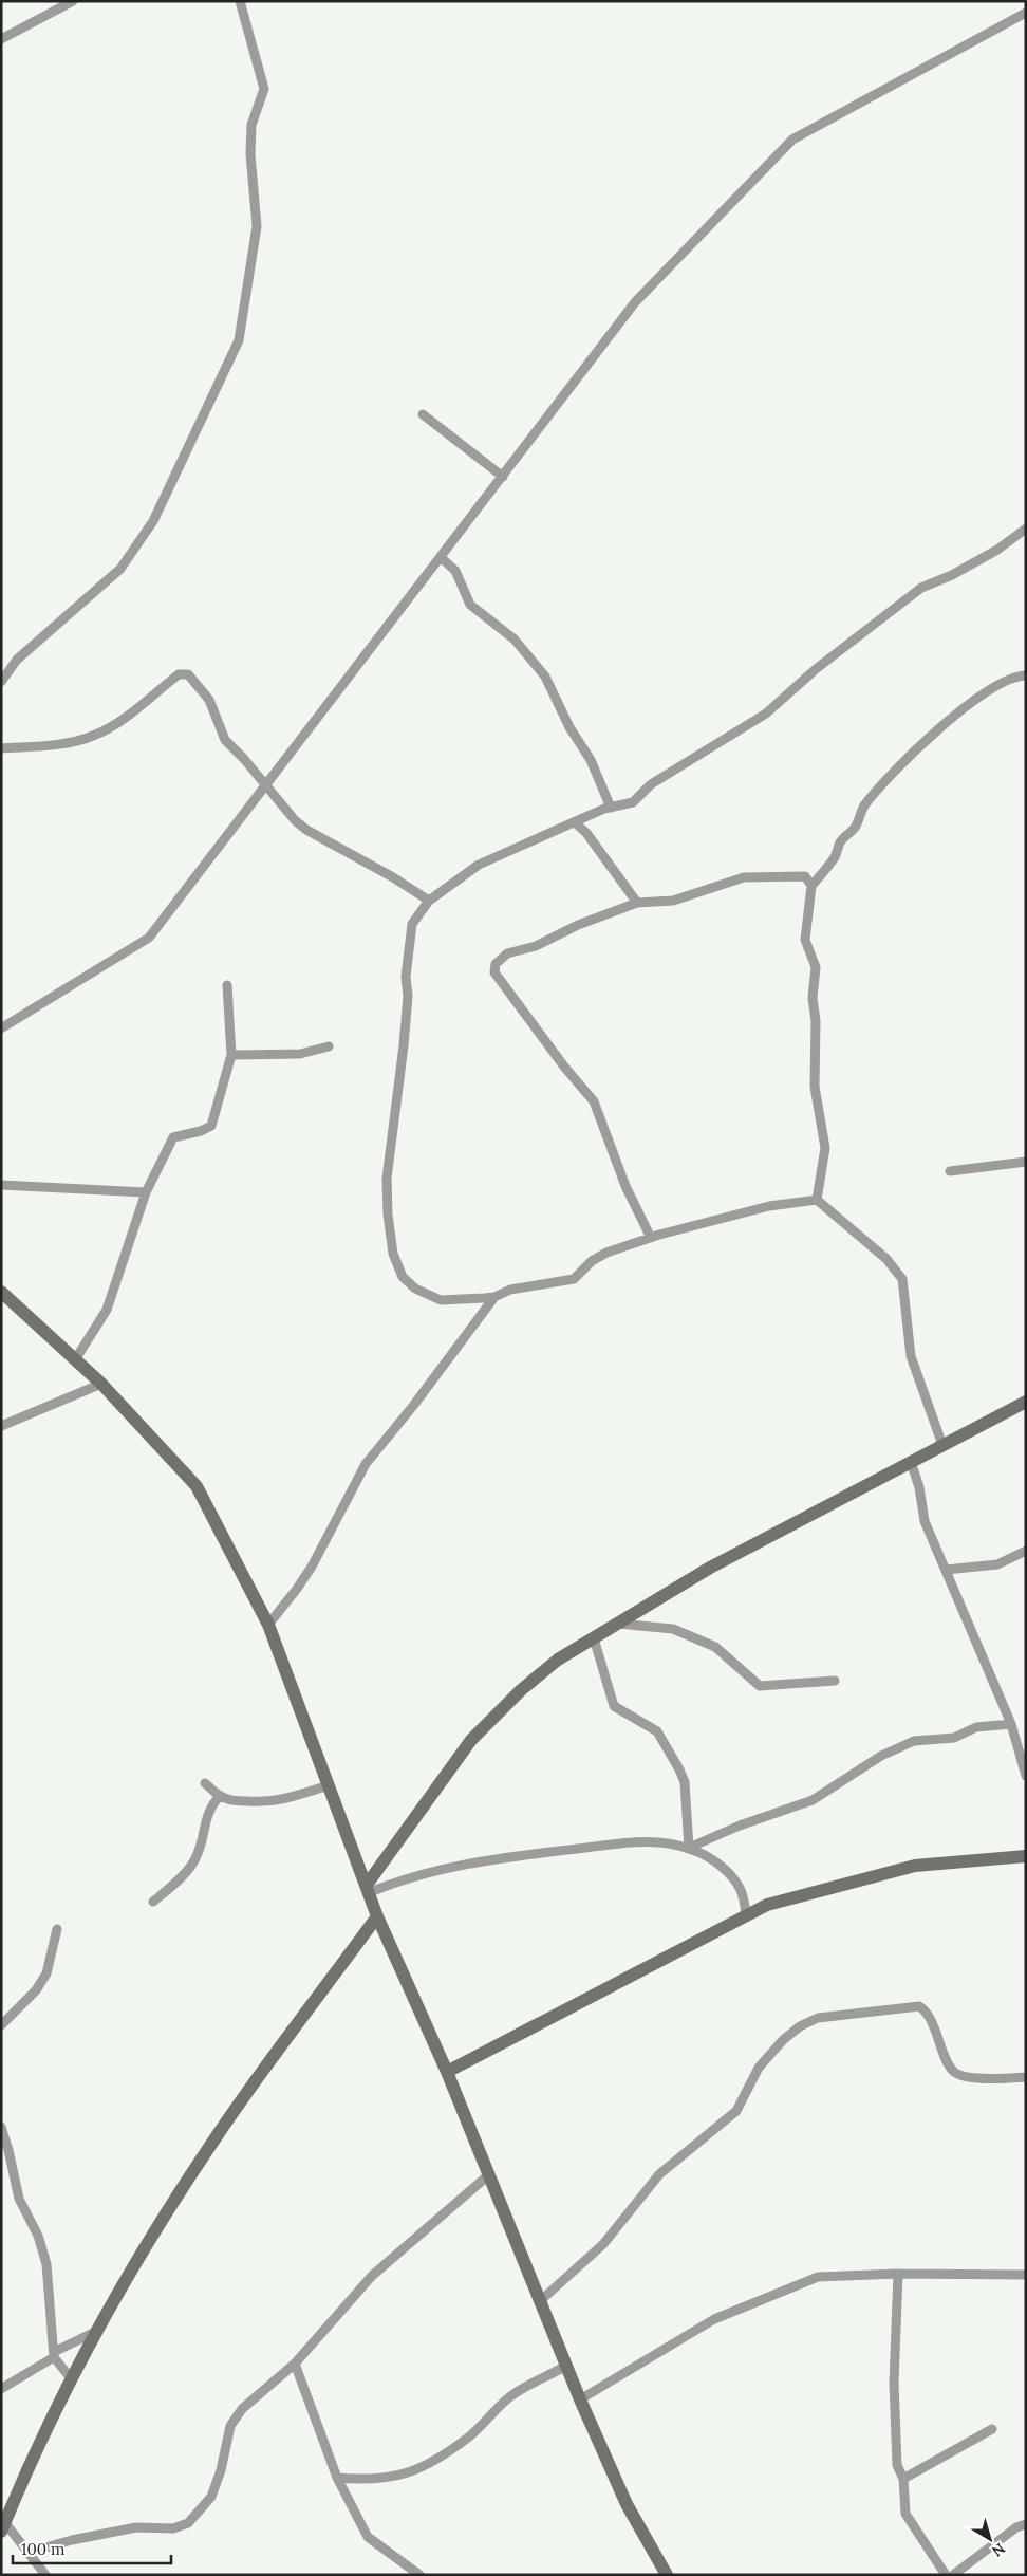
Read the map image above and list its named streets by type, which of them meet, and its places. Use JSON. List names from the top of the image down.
{
  "scale_bar": "100 m",
  "north": "bottom right"
}
